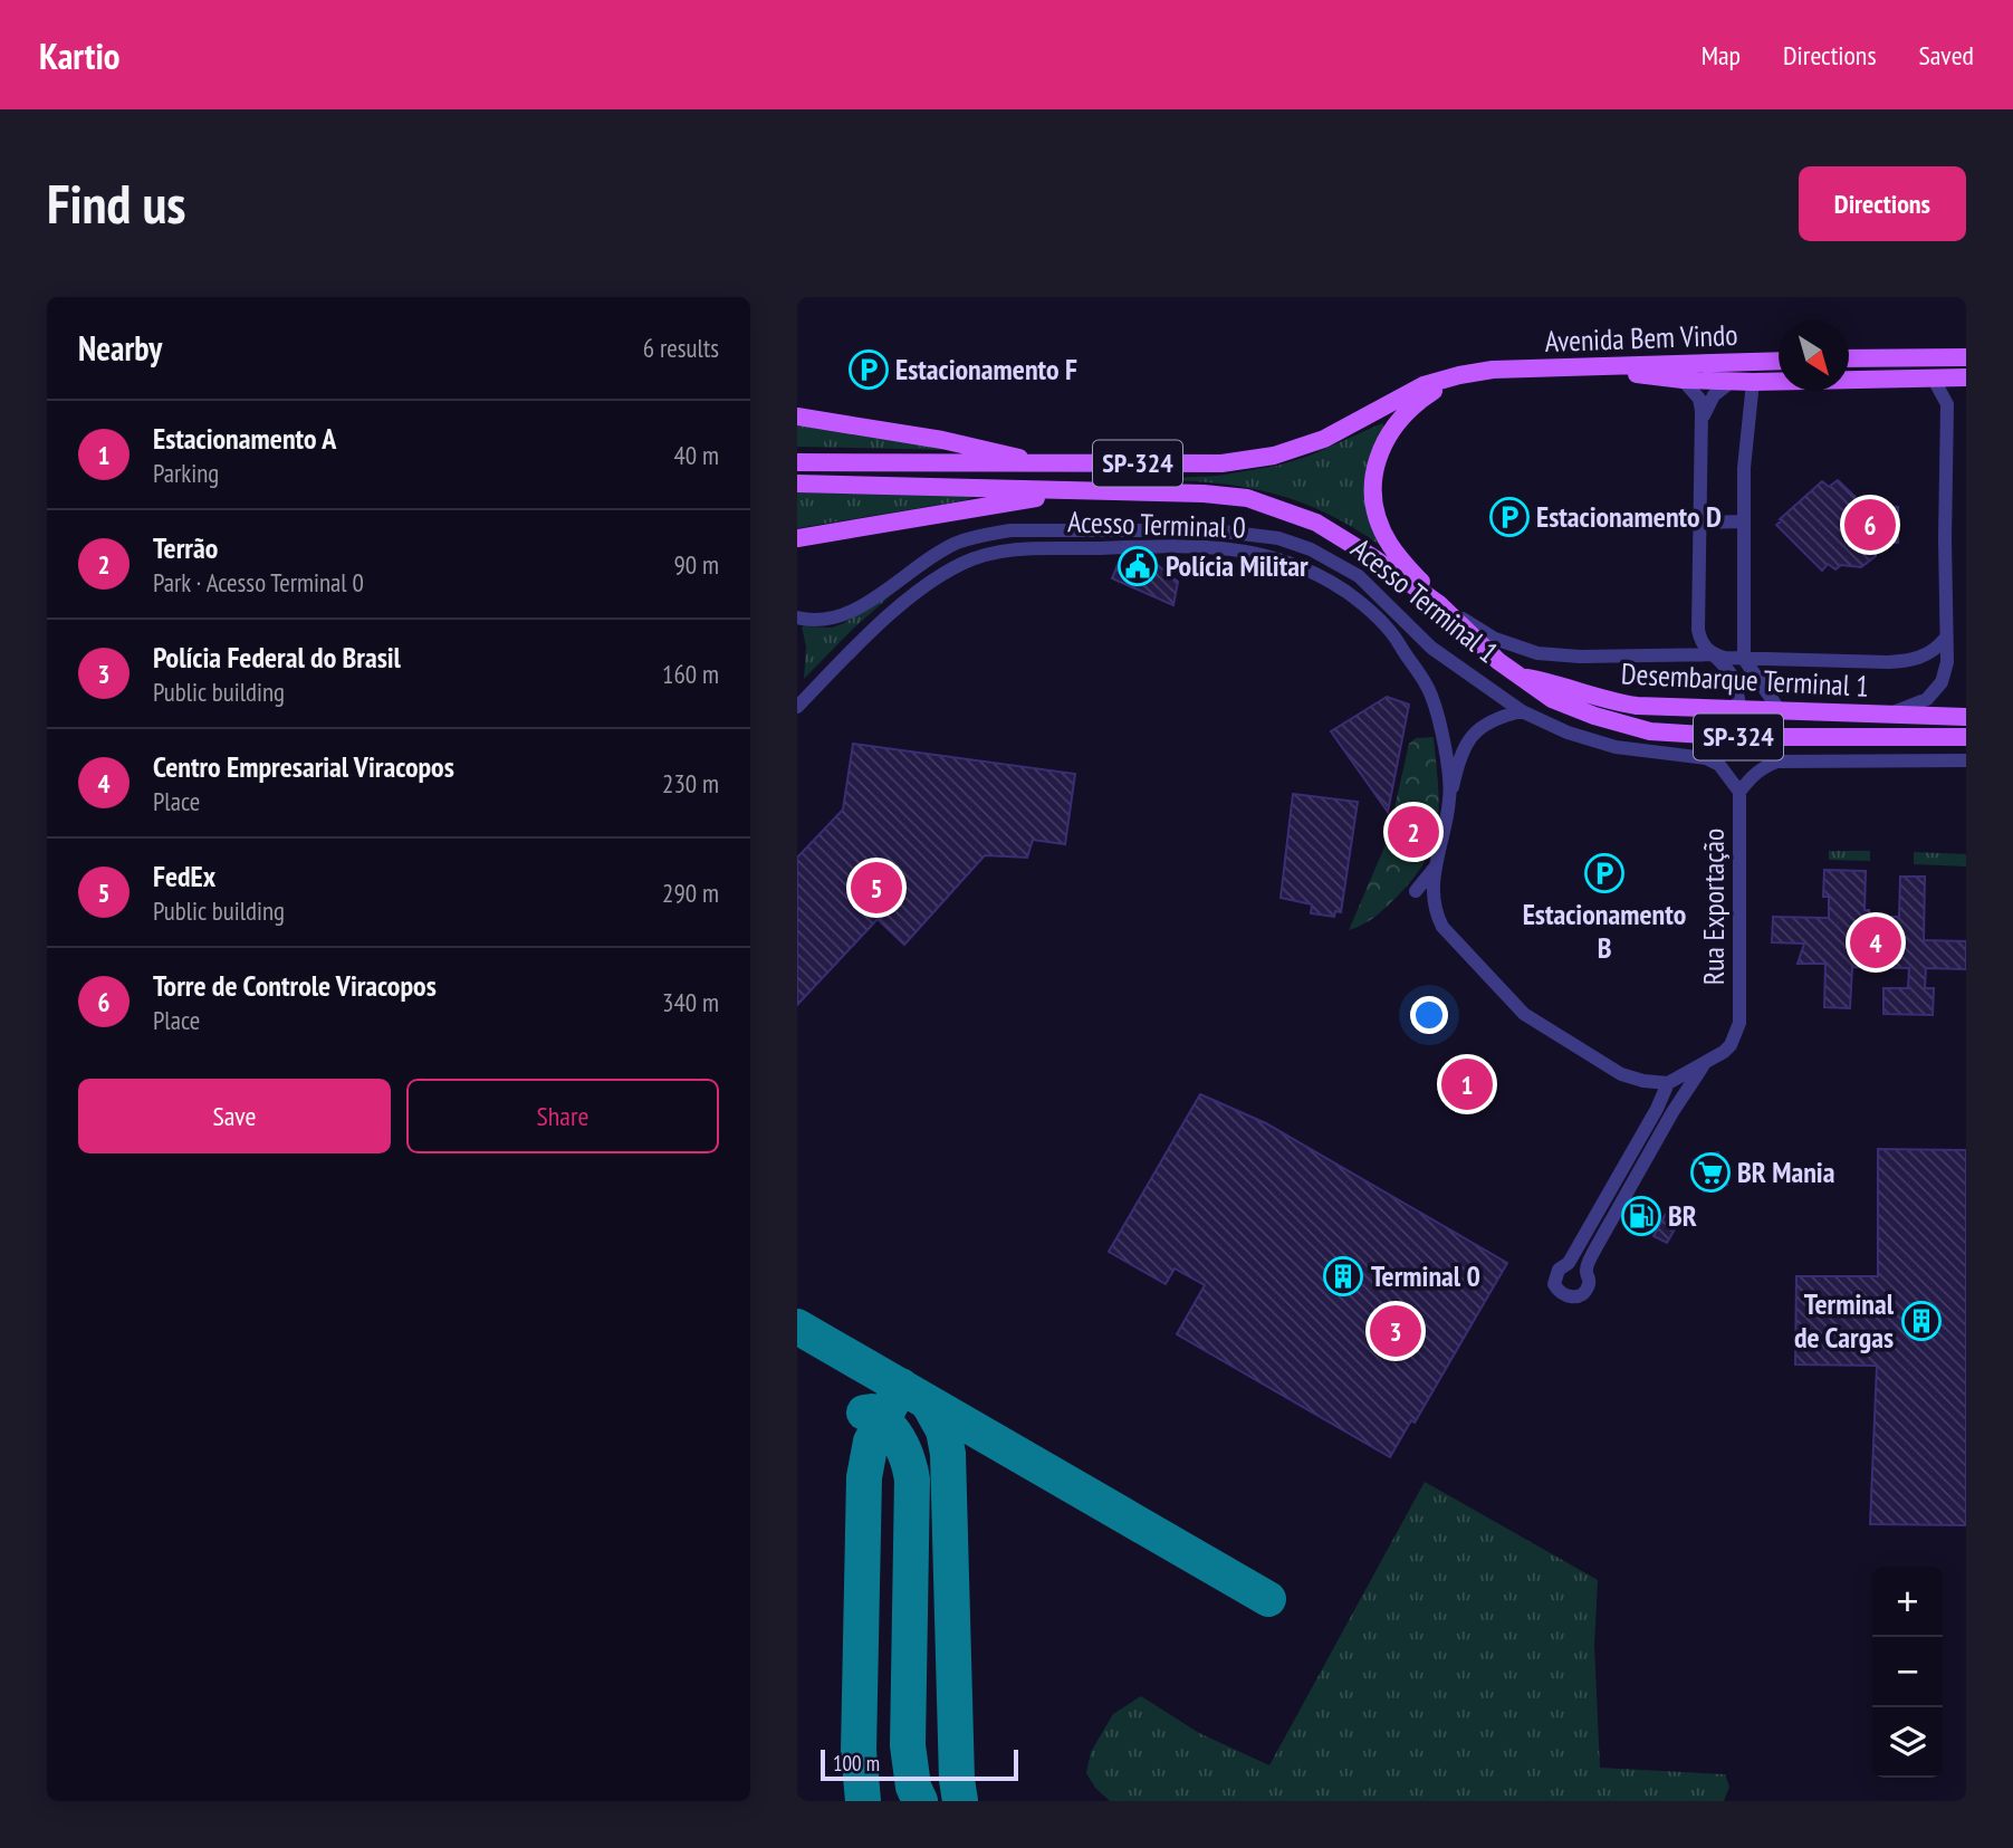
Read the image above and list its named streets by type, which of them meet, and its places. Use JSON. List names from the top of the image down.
{
  "streets": {
    "main road": [
      "Avenida Bem Vindo",
      "SP-324",
      "Acesso Terminal 1",
      "Desembarque Terminal 1"
    ],
    "street": ["Acesso Terminal 0", "Rua Exportação"]
  },
  "crossings": [
    ["Avenida Bem Vindo", "SP-324"],
    ["SP-324", "Acesso Terminal 1"],
    ["Acesso Terminal 1", "Desembarque Terminal 1"],
    ["Acesso Terminal 1", "Rua Exportação"]
  ],
  "places": {
    "parking": ["Estacionamento F", "Estacionamento D", "Estacionamento B"],
    "public building": ["Polícia Militar"],
    "supermarket": ["BR Mania"],
    "fuel station": ["BR"],
    "building": ["Terminal 0", "Terminal de Cargas"]
  },
  "scale_bar": "100 m",
  "north": "bottom right",
  "page": {
    "header": "Kartio",
    "nav": ["Map", "Directions", "Saved"],
    "buttons": [
      "Directions",
      ["Save", "Share"]
    ],
    "title": "Find us",
    "heading": ["Nearby", "6 results"],
    "list": [
      {
        "mark": "1",
        "name": "Estacionamento A",
        "note": "Parking",
        "value": "40 m"
      },
      {
        "mark": "2",
        "name": "Terrão",
        "note": "Park · Acesso Terminal 0",
        "value": "90 m"
      },
      {
        "mark": "3",
        "name": "Polícia Federal do Brasil",
        "note": "Public building",
        "value": "160 m"
      },
      {
        "mark": "4",
        "name": "Centro Empresarial Viracopos",
        "note": "Place",
        "value": "230 m"
      },
      {
        "mark": "5",
        "name": "FedEx",
        "note": "Public building",
        "value": "290 m"
      },
      {
        "mark": "6",
        "name": "Torre de Controle Viracopos",
        "note": "Place",
        "value": "340 m"
      }
    ],
    "pins": [
      "6",
      "2",
      "5",
      "4",
      "1",
      "3"
    ],
    "map_buttons": ["+", "−"],
    "scale": "100 m"
  }
}
